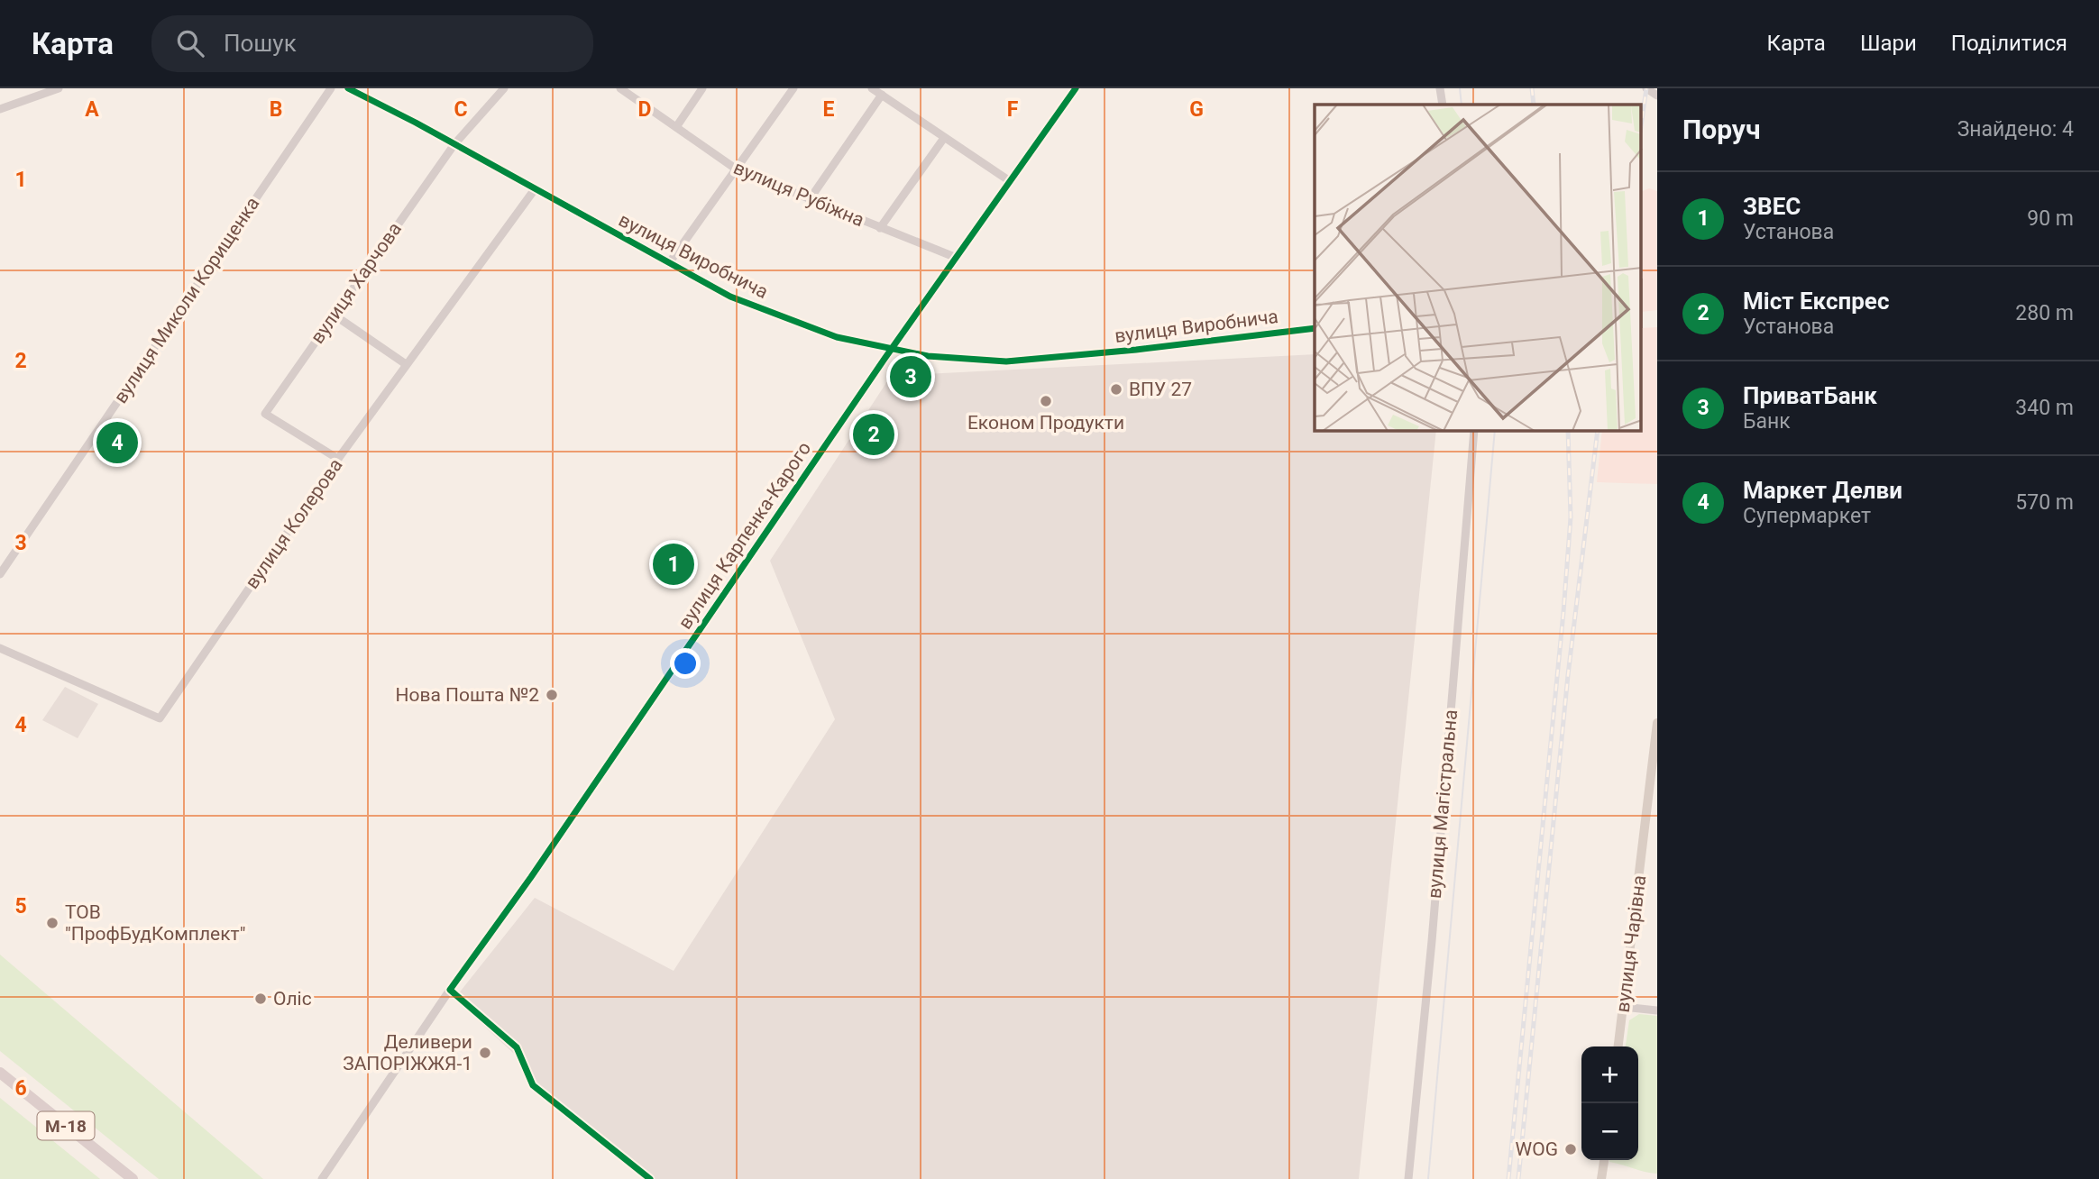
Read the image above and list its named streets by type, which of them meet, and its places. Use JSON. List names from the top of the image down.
{
  "streets": {
    "highway": ["М-18"],
    "main road": ["вулиця Чарівна"],
    "street": [
      "вулиця Рубіжна",
      "вулиця Виробнича",
      "вулиця Харчова",
      "вулиця Миколи Корищенка",
      "вулиця Колерова",
      "вулиця Карпенка-Карого",
      "вулиця Магістральна"
    ]
  },
  "crossings": [
    ["вулиця Рубіжна", "вулиця Карпенка-Карого"],
    ["вулиця Виробнича", "вулиця Харчова"],
    ["вулиця Виробнича", "вулиця Колерова"],
    ["вулиця Виробнича", "вулиця Карпенка-Карого"],
    ["вулиця Харчова", "вулиця Колерова"]
  ],
  "places": [
    "ВПУ 27",
    "Економ Продукти",
    "Нова Пошта №2",
    "ТОВ \"ПрофБудКомплект\"",
    "Оліс",
    "Деливери ЗАПОРІЖЖЯ-1",
    "WOG"
  ],
  "page": {
    "header": "Карта",
    "search": "Пошук",
    "nav": ["Карта", "Шари", "Поділитися"],
    "heading": ["Поруч", "Знайдено: 4"],
    "list": [
      {
        "mark": "1",
        "name": "ЗВЕС",
        "note": "Установа",
        "value": "90 m"
      },
      {
        "mark": "2",
        "name": "Мiст Експрес",
        "note": "Установа",
        "value": "280 m"
      },
      {
        "mark": "3",
        "name": "ПриватБанк",
        "note": "Банк",
        "value": "340 m"
      },
      {
        "mark": "4",
        "name": "Маркет Делви",
        "note": "Супермаркет",
        "value": "570 m"
      }
    ],
    "pins": [
      "3",
      "2",
      "4",
      "1"
    ],
    "map_buttons": ["+", "−"]
  },
  "grid": {
    "columns": [
      "A",
      "B",
      "C",
      "D",
      "E",
      "F",
      "G"
    ],
    "rows": [
      "1",
      "2",
      "3",
      "4",
      "5",
      "6"
    ]
  }
}
